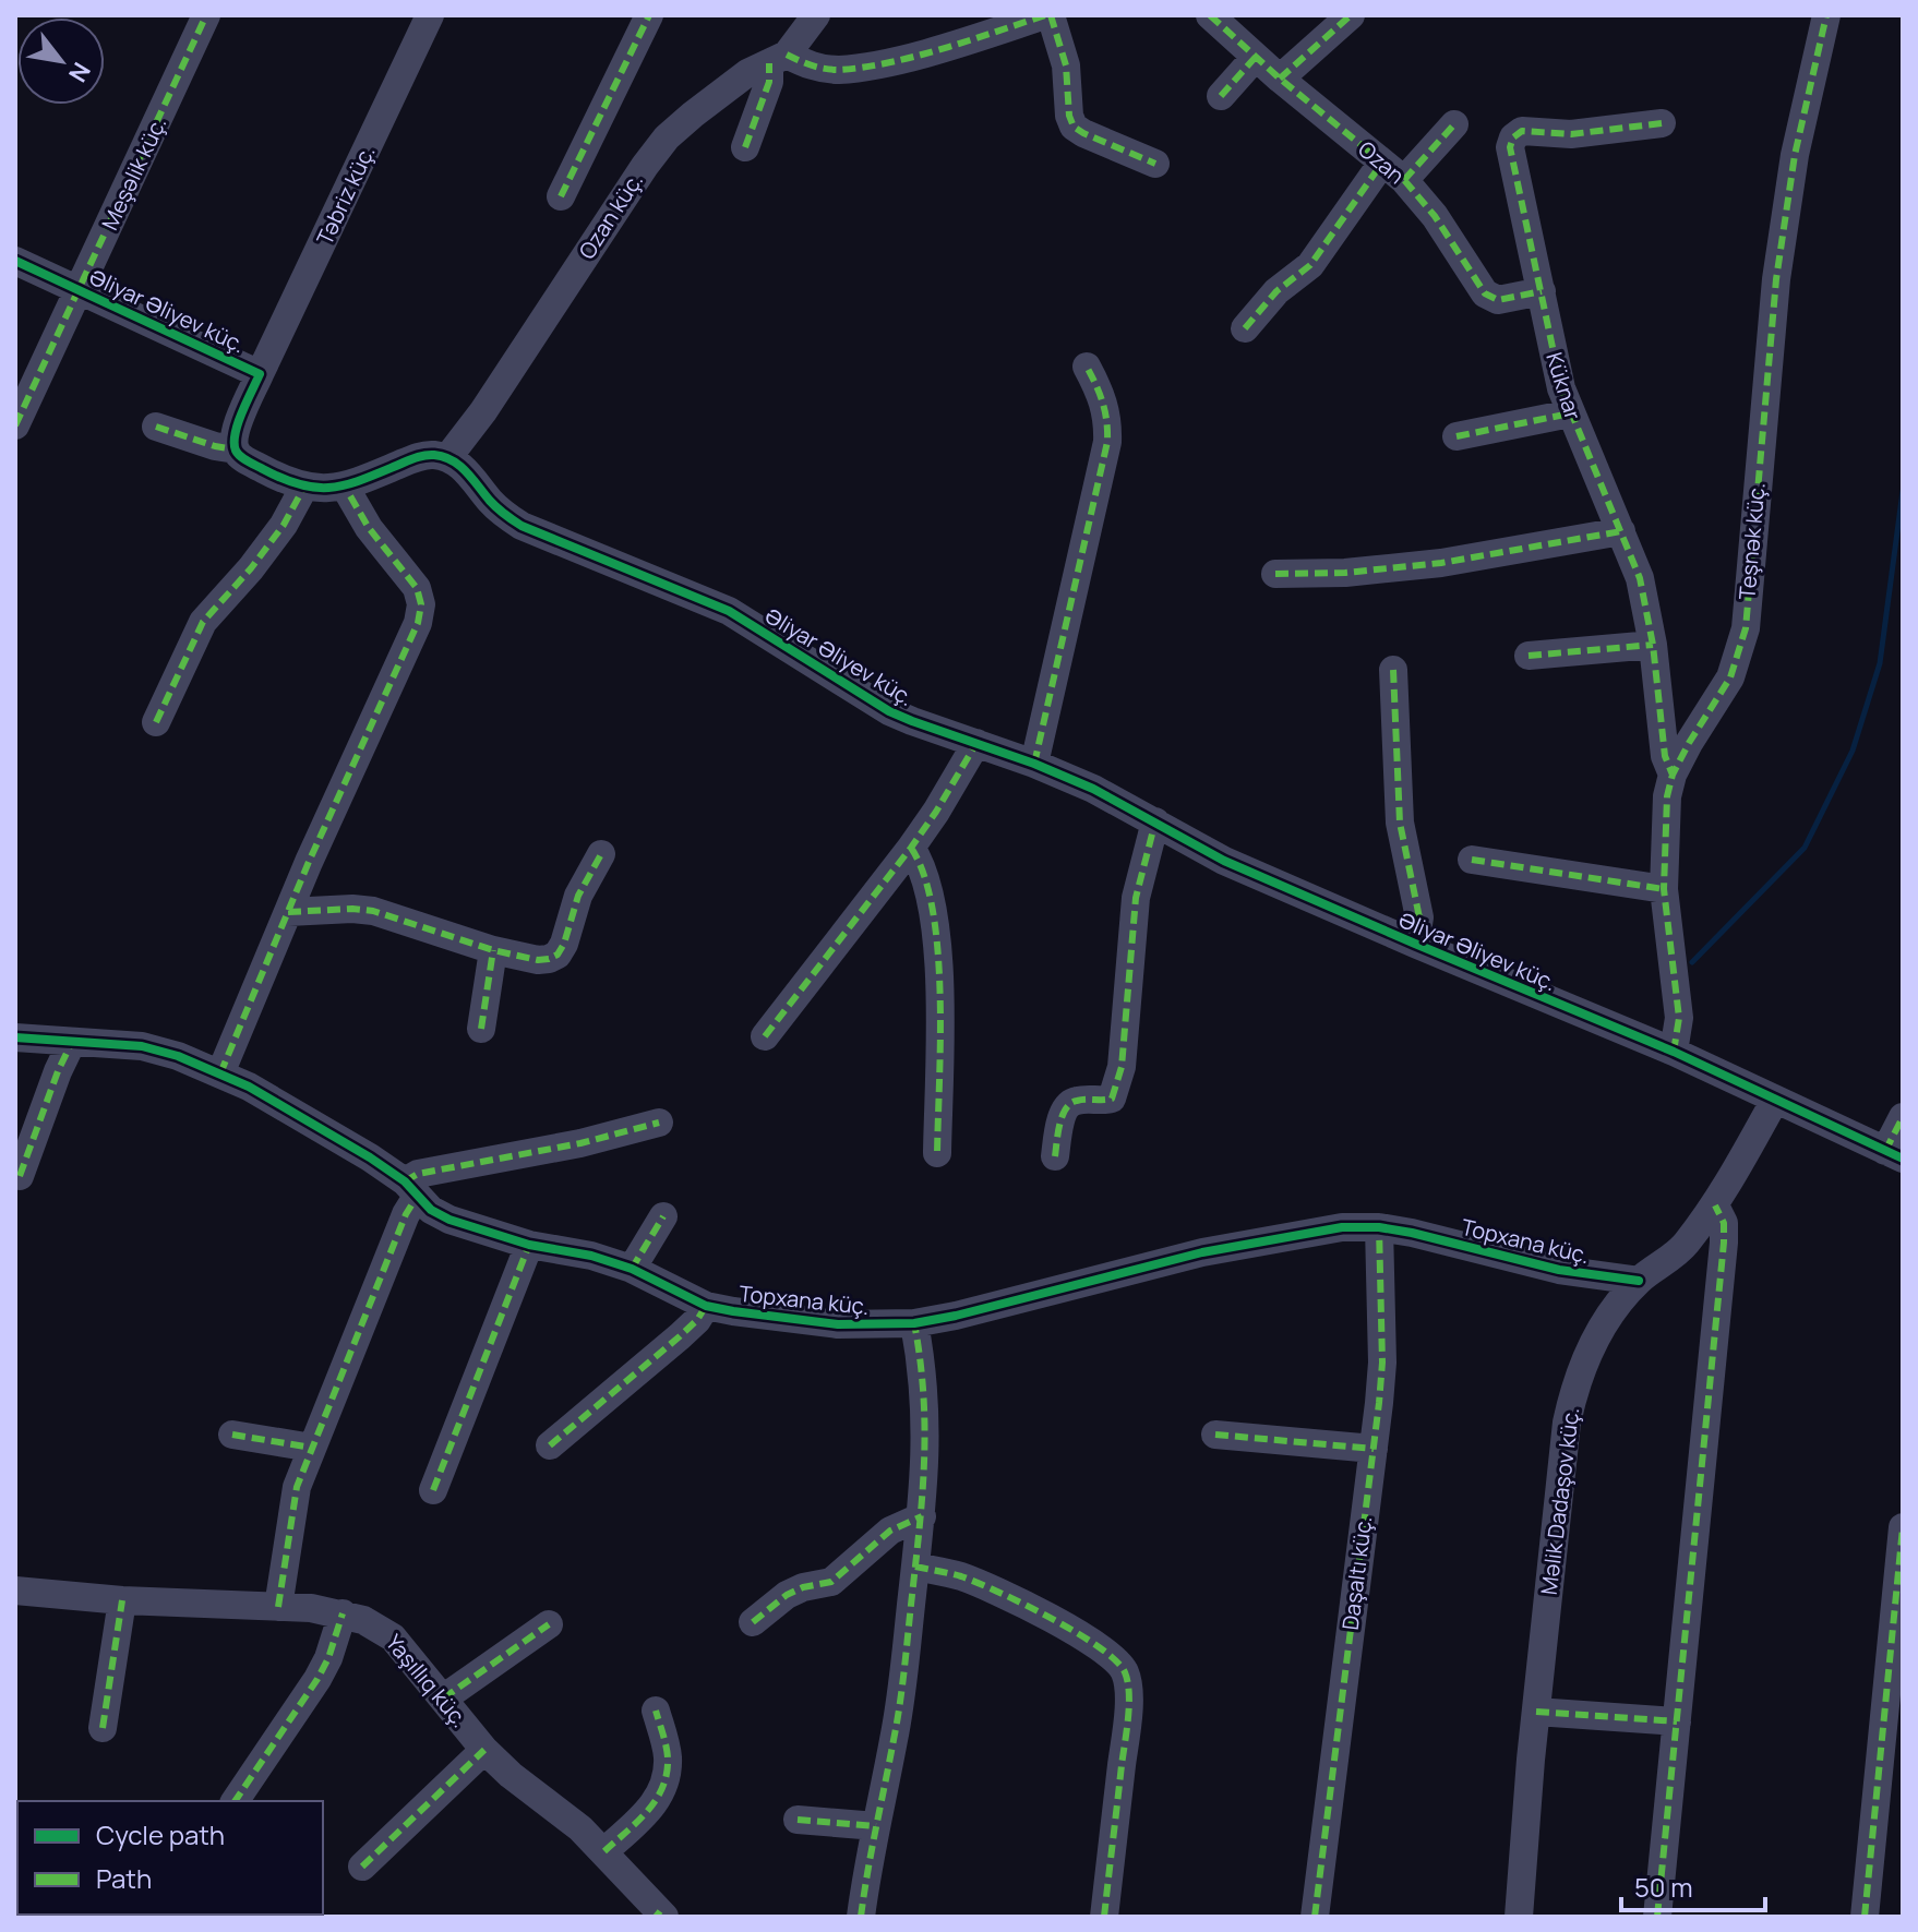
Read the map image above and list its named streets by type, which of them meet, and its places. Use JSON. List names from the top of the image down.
{
  "streets": {
    "street": [
      "Ozan",
      "Meşəlik küç.",
      "Təbriz küç.",
      "Ozan küç.",
      "Əliyar Əliyev küç.",
      "Küknar",
      "Teşnək küç.",
      "Topxana küç.",
      "Məlik Dadaşov küç.",
      "Daşaltı küç.",
      "Yaşıllıq küç."
    ]
  },
  "crossings": [
    ["Ozan", "Küknar"],
    ["Meşəlik küç.", "Əliyar Əliyev küç."],
    ["Təbriz küç.", "Əliyar Əliyev küç."],
    ["Ozan küç.", "Əliyar Əliyev küç."],
    ["Əliyar Əliyev küç.", "Teşnək küç."],
    ["Əliyar Əliyev küç.", "Məlik Dadaşov küç."],
    ["Küknar", "Teşnək küç."],
    ["Topxana küç.", "Məlik Dadaşov küç."],
    ["Topxana küç.", "Daşaltı küç."]
  ],
  "legend": ["Cycle path", "Path"],
  "scale_bar": "50 m",
  "north": "bottom right"
}
